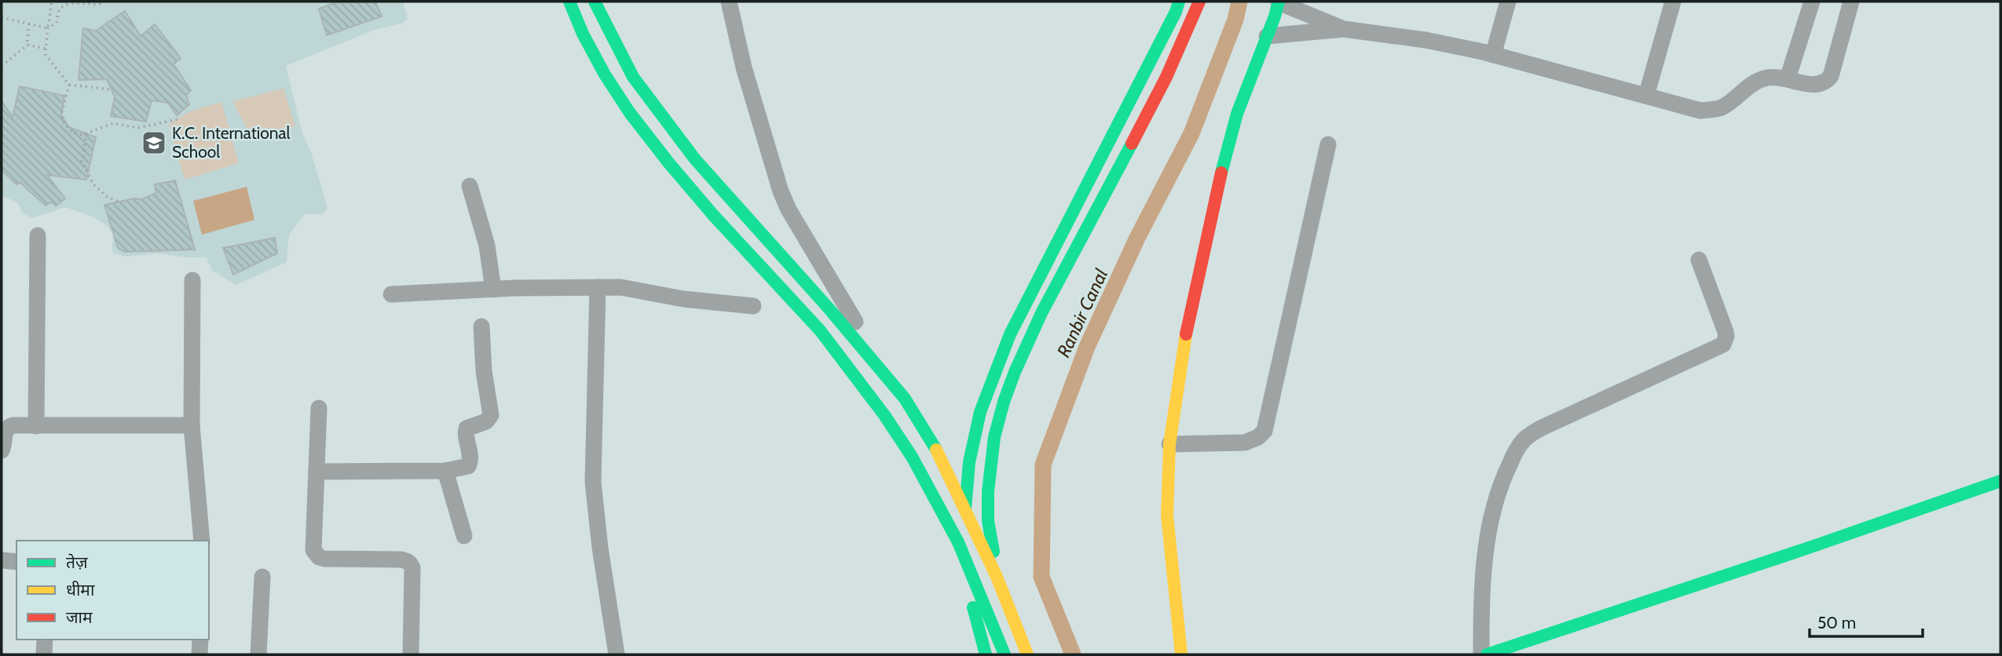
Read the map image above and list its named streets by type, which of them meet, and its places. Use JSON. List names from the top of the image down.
{
  "water": ["Ranbir Canal"],
  "places": {
    "school or university": ["K.C. International School"]
  },
  "legend": ["तेज़", "धीमा", "जाम"],
  "scale_bar": "50 m"
}
